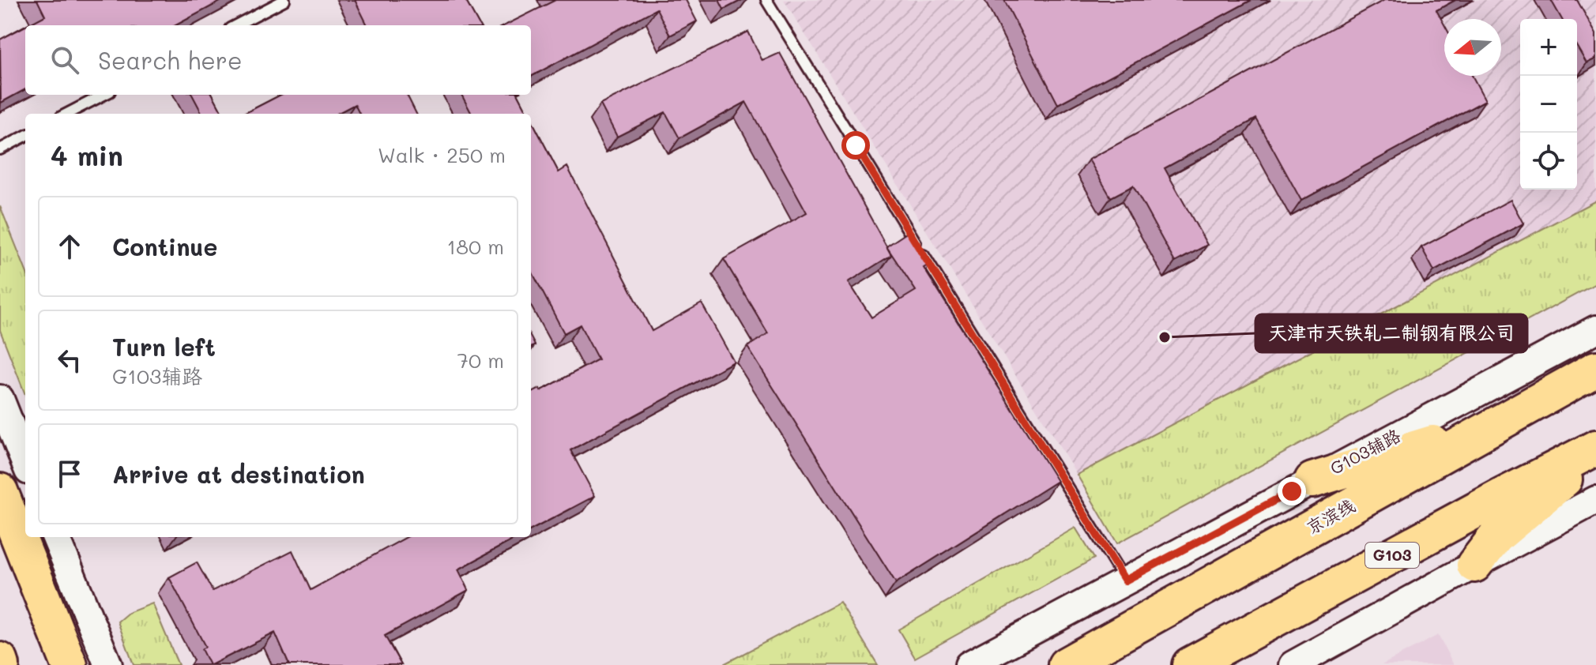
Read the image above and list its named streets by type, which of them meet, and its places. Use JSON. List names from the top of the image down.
{
  "streets": {
    "highway": ["京滨线", "G103"],
    "street": ["G103辅路"]
  },
  "places": ["天津市天铁轧二制钢有限公司"],
  "north": "left",
  "page": {
    "map_buttons": ["+", "−"],
    "search": "Search here",
    "heading": ["4 min", "Walk · 250 m"],
    "list": [
      ["Continue", "180 m"],
      ["Turn left", "G103辅路", "70 m"],
      "Arrive at destination"
    ]
  }
}
